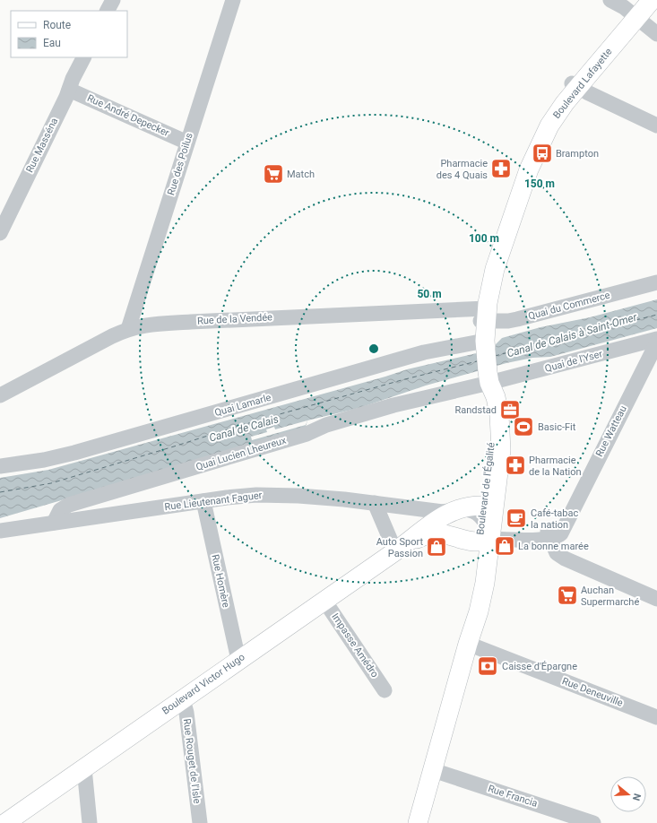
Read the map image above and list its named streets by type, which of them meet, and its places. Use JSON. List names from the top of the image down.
{
  "streets": {
    "main road": ["Boulevard Lafayette", "Boulevard de l'Égalité", "Boulevard Victor Hugo"],
    "street": [
      "Rue André Depecker",
      "Rue Masséna",
      "Rue des Poilus",
      "Quai du Commerce",
      "Rue de la Vendée",
      "Quai de l'Yser",
      "Quai Lamarle",
      "Rue Watteau",
      "Quai Lucien Lheureux",
      "Rue Lieutenant Faguer",
      "Rue Homère",
      "Impasse Amédro",
      "Rue Deneuville",
      "Rue Rouget de l'Isle",
      "Rue Francia"
    ]
  },
  "crossings": [
    ["Boulevard Lafayette", "Quai du Commerce"],
    ["Boulevard Lafayette", "Rue de la Vendée"],
    ["Boulevard Lafayette", "Quai de l'Yser"],
    ["Boulevard Lafayette", "Quai Lamarle"],
    ["Boulevard Lafayette", "Quai Lucien Lheureux"],
    ["Boulevard Lafayette", "Boulevard de l'Égalité"],
    ["Rue André Depecker", "Rue Masséna"],
    ["Rue André Depecker", "Rue des Poilus"],
    ["Rue des Poilus", "Rue de la Vendée"],
    ["Quai du Commerce", "Rue de la Vendée"],
    ["Quai de l'Yser", "Quai Lucien Lheureux"],
    ["Quai de l'Yser", "Boulevard de l'Égalité"],
    ["Quai Lucien Lheureux", "Boulevard de l'Égalité"],
    ["Quai Lucien Lheureux", "Rue Lieutenant Faguer"],
    ["Boulevard de l'Égalité", "Boulevard Victor Hugo"],
    ["Boulevard de l'Égalité", "Rue Deneuville"],
    ["Boulevard de l'Égalité", "Rue Francia"],
    ["Rue Lieutenant Faguer", "Rue Homère"],
    ["Rue Lieutenant Faguer", "Boulevard Victor Hugo"],
    ["Rue Homère", "Boulevard Victor Hugo"],
    ["Impasse Amédro", "Boulevard Victor Hugo"],
    ["Boulevard Victor Hugo", "Rue Rouget de l'Isle"]
  ],
  "water": ["Canal de Calais à Saint-Omer", "Canal de Calais"],
  "places": {
    "bus stop": ["Brampton"],
    "pharmacy": ["Pharmacie des 4 Quais", "Pharmacie de la Nation"],
    "supermarket": ["Match", "Auchan Supermarché"],
    "office": ["Randstad"],
    "sports": ["Basic-Fit"],
    "cafe": ["Café-tabac la nation"],
    "shop": ["La bonne marée", "Auto Sport Passion"],
    "bank": ["Caisse d'Épargne"]
  },
  "legend": ["Route", "Eau"],
  "north": "right",
  "rings": ["150 m", "100 m", "50 m"]
}
